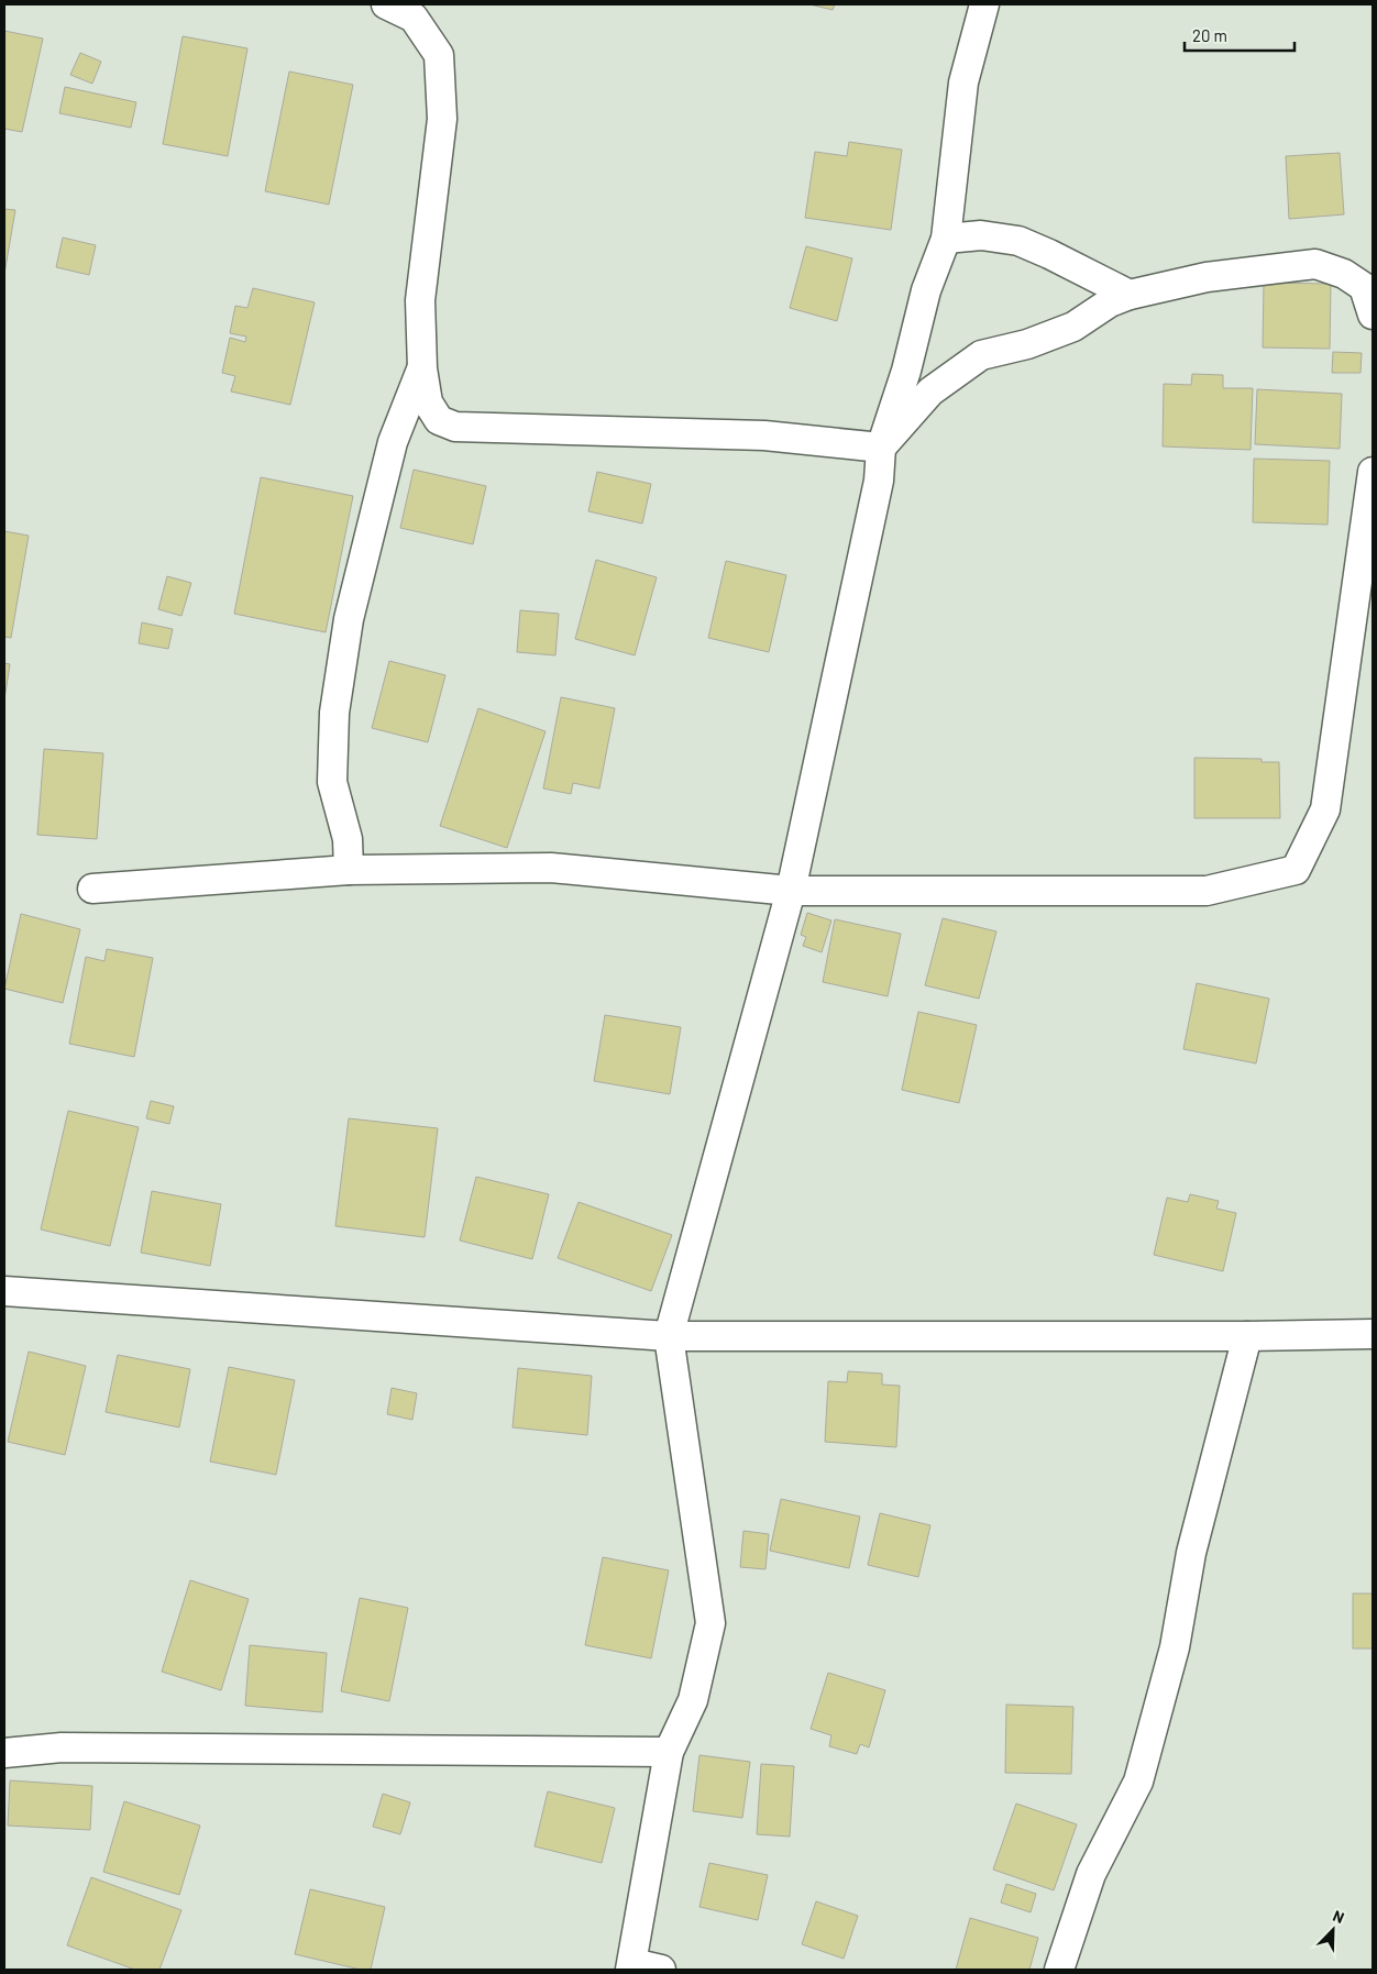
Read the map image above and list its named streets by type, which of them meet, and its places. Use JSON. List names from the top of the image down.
{
  "scale_bar": "20 m",
  "north": "top right"
}
